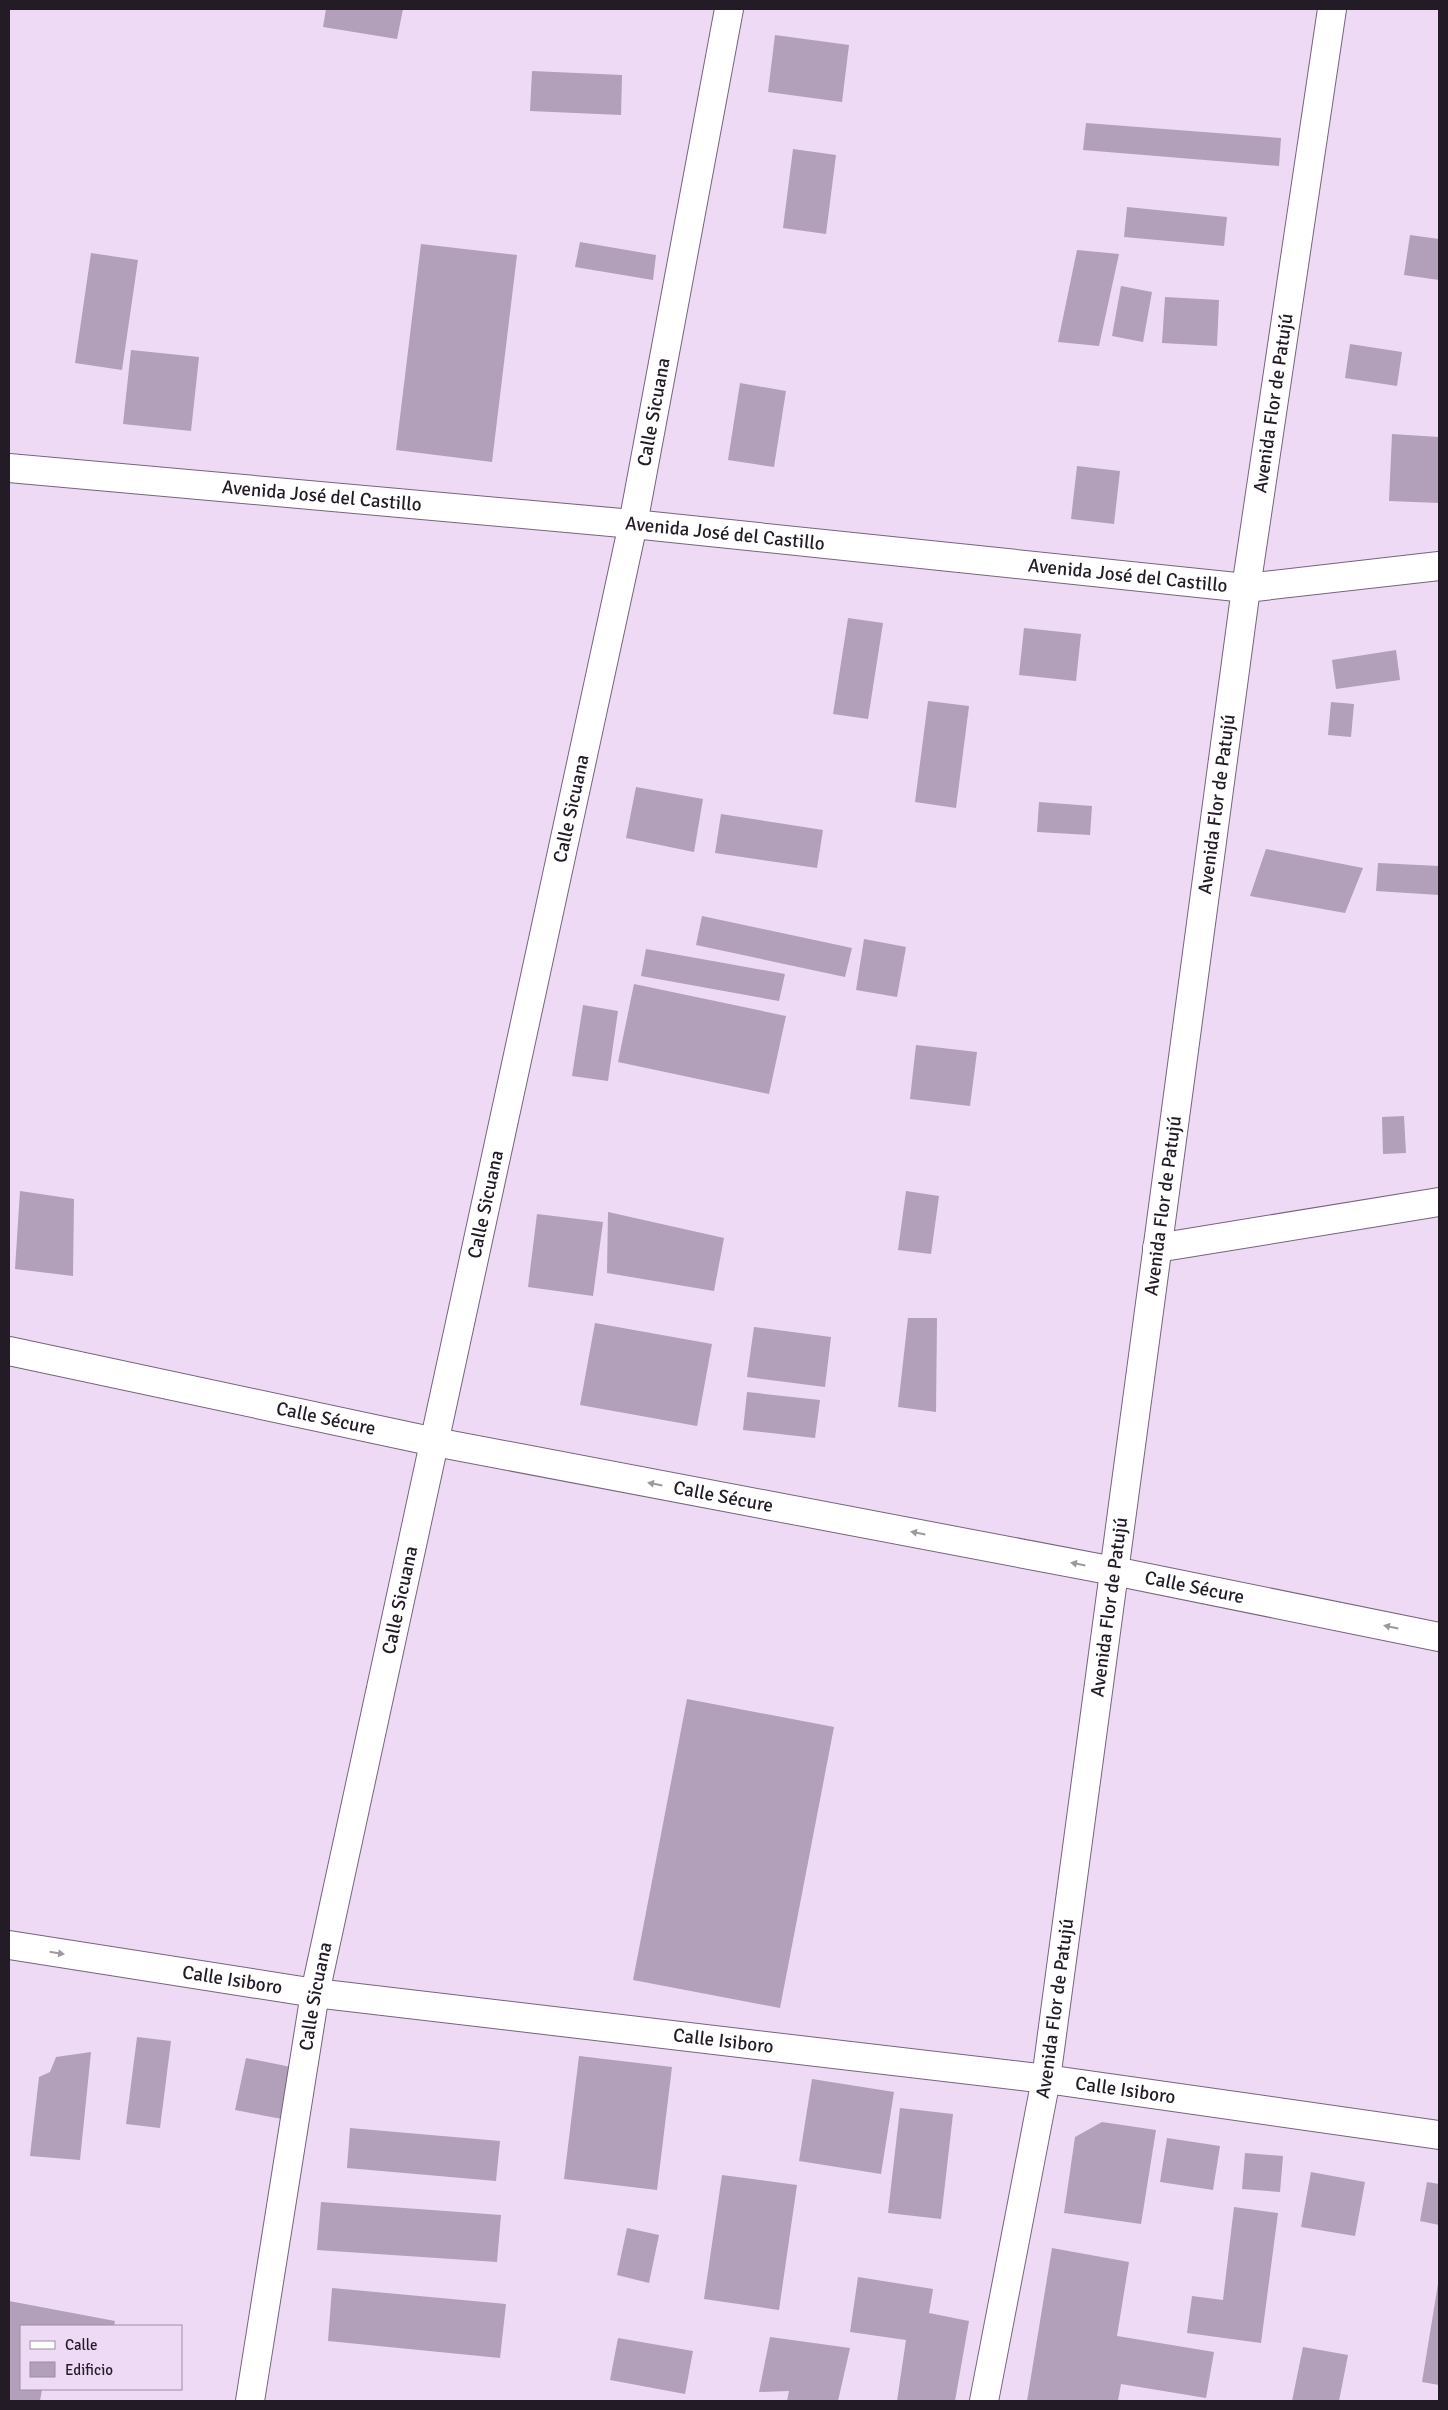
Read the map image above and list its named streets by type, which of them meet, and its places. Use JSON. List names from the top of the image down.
{
  "streets": {
    "street": [
      "Avenida Flor de Patujú",
      "Calle Sicuana",
      "Avenida José del Castillo",
      "Calle Sécure",
      "Calle Isiboro"
    ]
  },
  "crossings": [
    ["Avenida Flor de Patujú", "Avenida José del Castillo"],
    ["Avenida Flor de Patujú", "Calle Sécure"],
    ["Avenida Flor de Patujú", "Calle Isiboro"],
    ["Calle Sicuana", "Avenida José del Castillo"],
    ["Calle Sicuana", "Calle Sécure"],
    ["Calle Sicuana", "Calle Isiboro"]
  ],
  "one_way": ["Calle Sécure"],
  "legend": ["Calle", "Edificio"]
}
